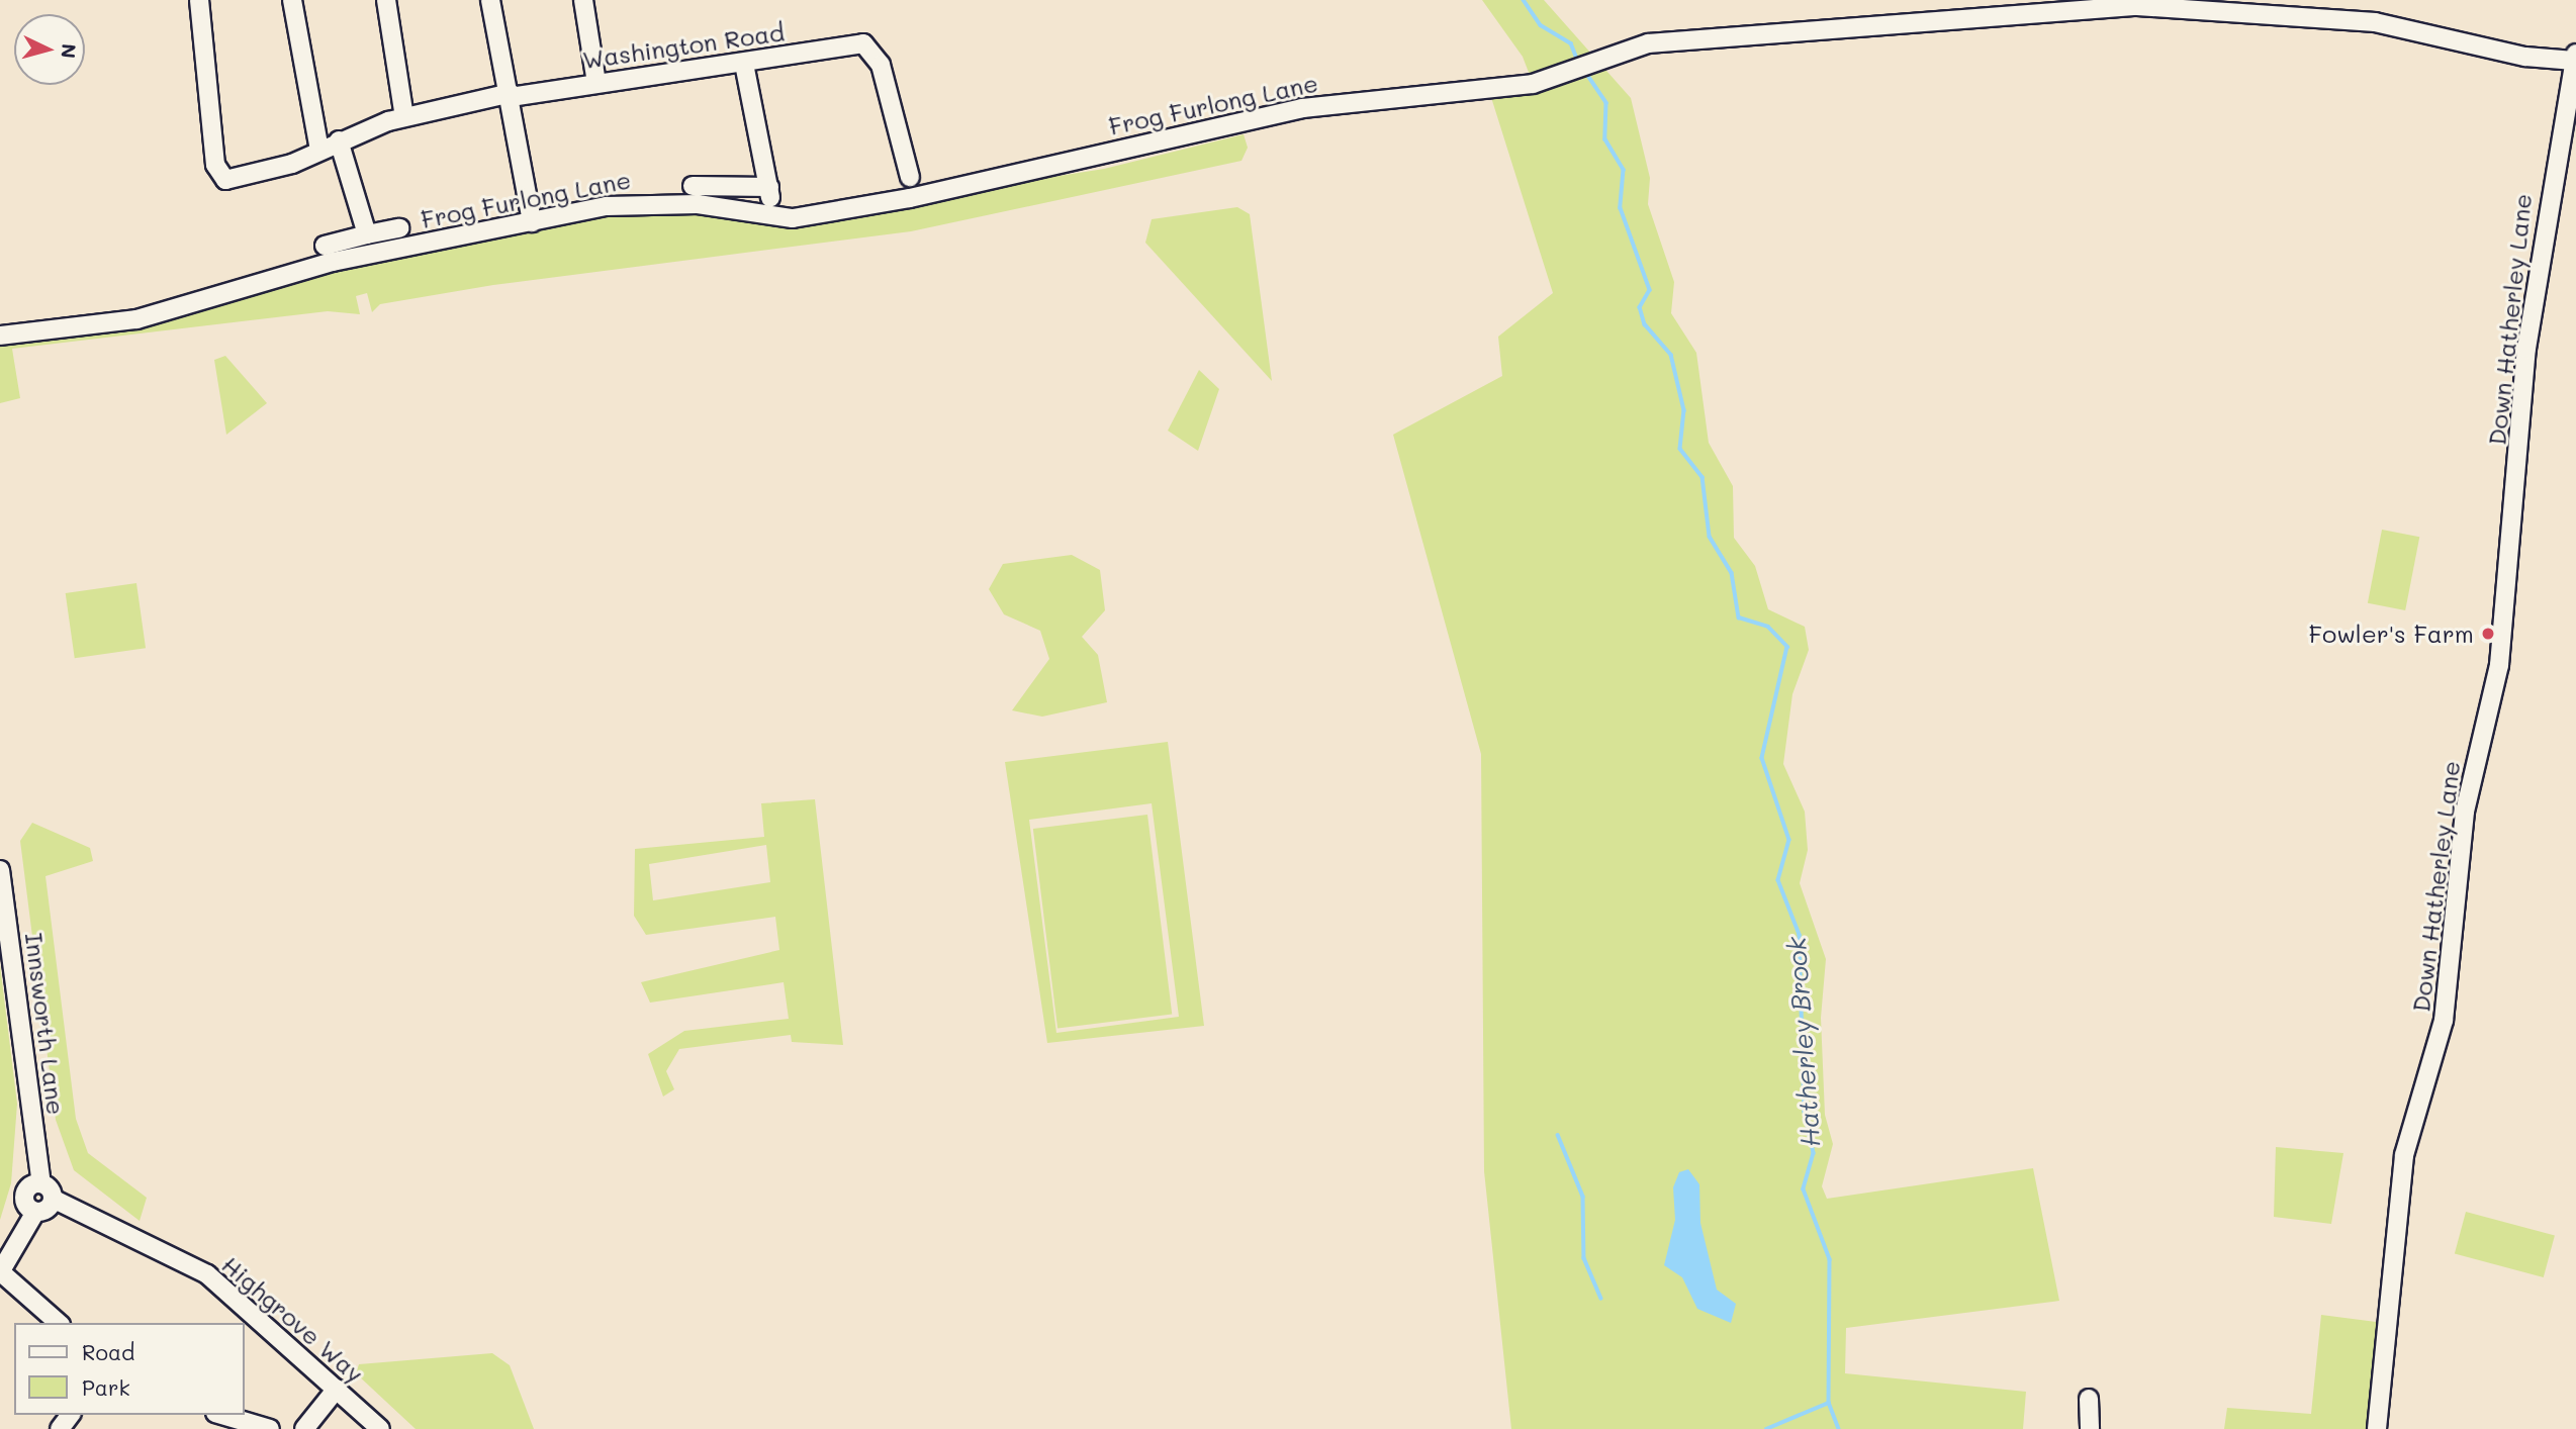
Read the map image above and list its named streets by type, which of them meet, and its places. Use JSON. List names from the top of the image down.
{
  "streets": {
    "street": [
      "Washington Road",
      "Frog Furlong Lane",
      "Down Hatherley Lane",
      "Innsworth Lane",
      "Highgrove Way"
    ]
  },
  "crossings": [
    ["Frog Furlong Lane", "Down Hatherley Lane"]
  ],
  "water": ["Hatherley Brook"],
  "places": ["Fowler's Farm"],
  "legend": ["Road", "Park"],
  "north": "right"
}
